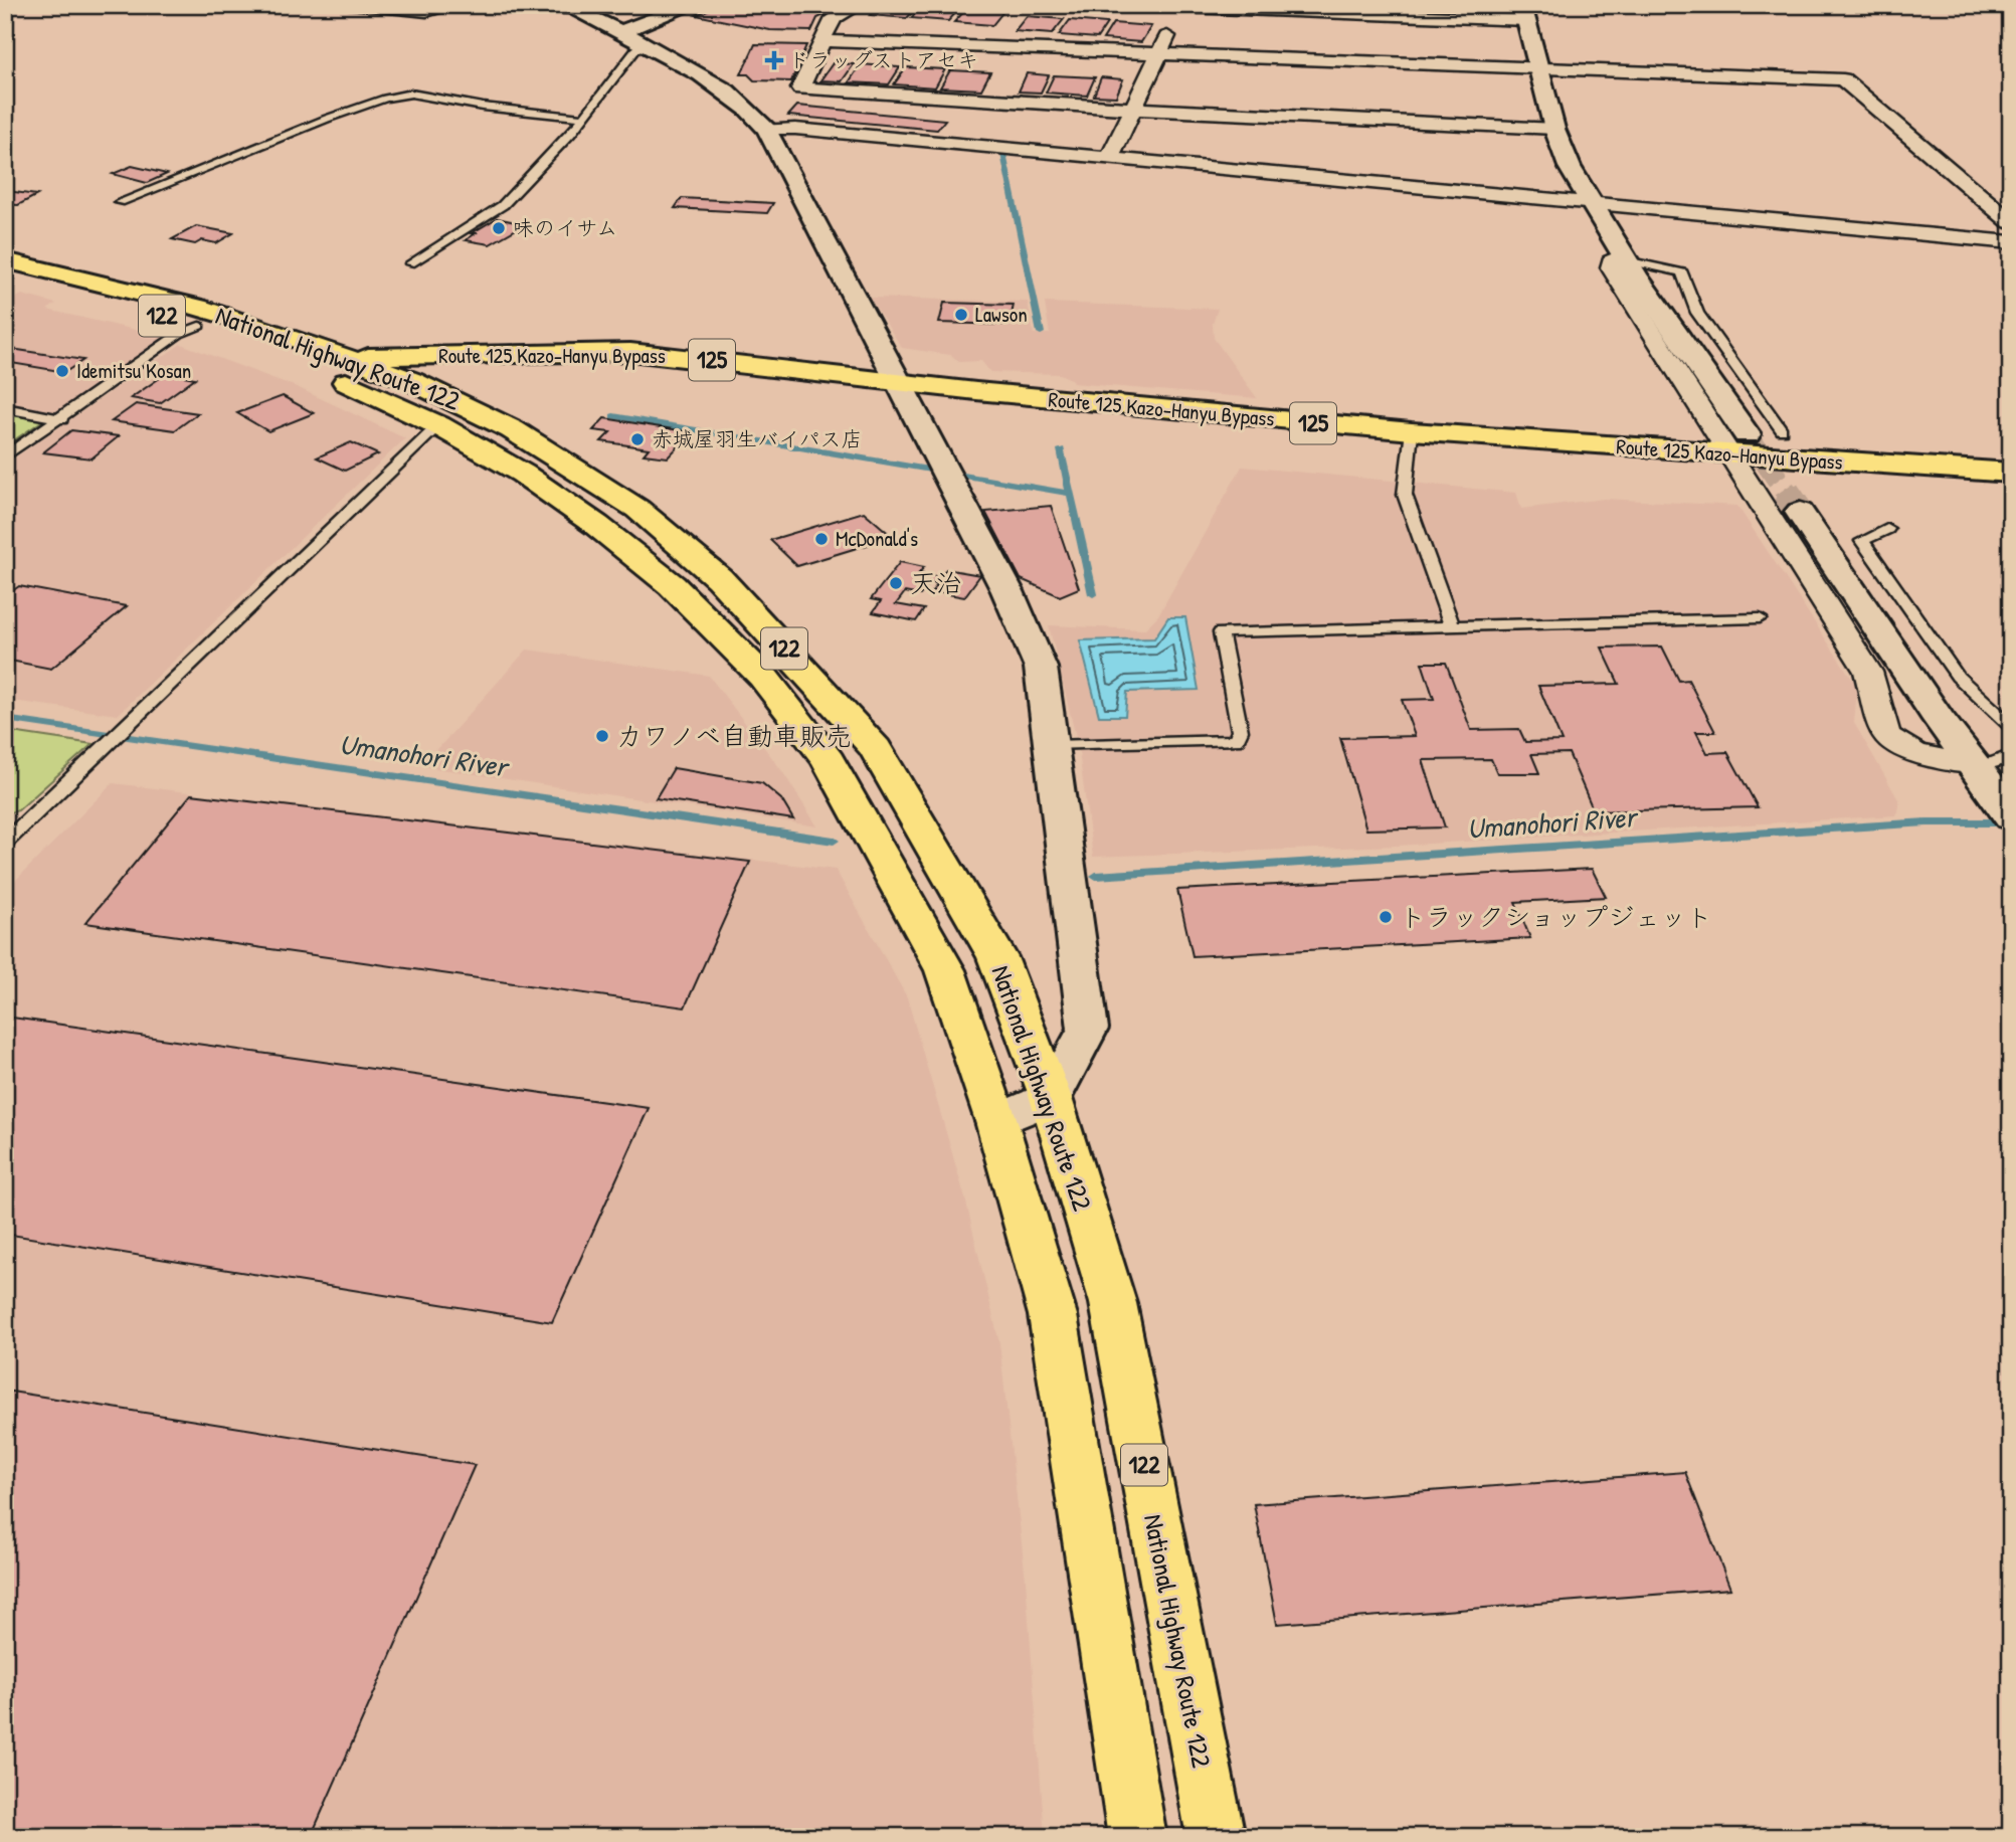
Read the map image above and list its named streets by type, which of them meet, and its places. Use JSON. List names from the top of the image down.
{
  "streets": {
    "highway": [
      "122",
      "Route 125 Kazo-Hanyu Bypass",
      "National Highway Route 122",
      "125"
    ]
  },
  "crossings": [
    ["Route 125 Kazo-Hanyu Bypass", "National Highway Route 122"]
  ],
  "water": ["Umanohori River"],
  "places": {
    "health": ["ドラッグストアセキ"],
    "other": [
      "味のイサム",
      "Lawson",
      "Idemitsu Kosan",
      "赤城屋羽生バイパス店",
      "McDonald's",
      "天治",
      "カワノベ自動車販売",
      "トラックショップジェット"
    ]
  }
}
